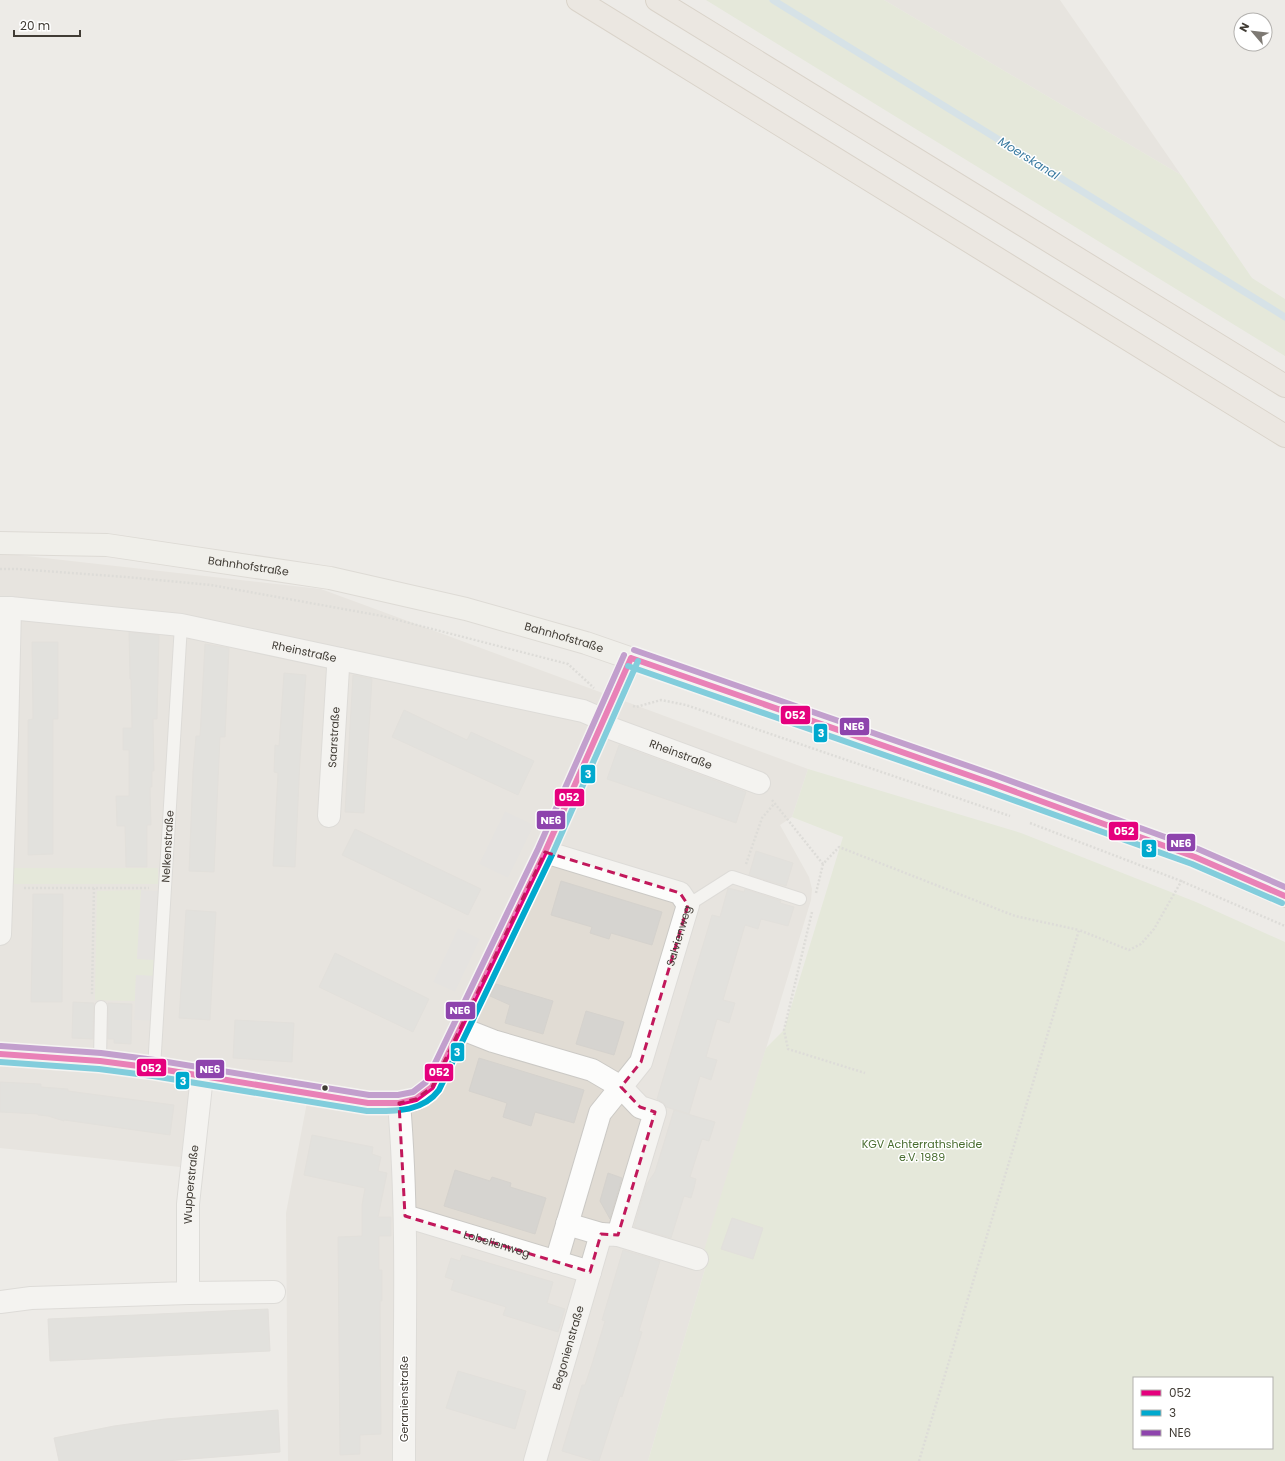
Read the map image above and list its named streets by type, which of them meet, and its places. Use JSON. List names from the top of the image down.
{
  "streets": {
    "main road": ["Bahnhofstraße"],
    "street": [
      "Rheinstraße",
      "Saarstraße",
      "Salvienweg",
      "Wupperstraße",
      "Lobelienweg",
      "Begonienstraße",
      "Geranienstraße"
    ],
    "lane": ["Nelkenstraße"]
  },
  "crossings": [
    ["Rheinstraße", "Saarstraße"],
    ["Rheinstraße", "Nelkenstraße"],
    ["Salvienweg", "Lobelienweg"],
    ["Lobelienweg", "Begonienstraße"],
    ["Lobelienweg", "Geranienstraße"]
  ],
  "water": ["Moerskanal"],
  "parks": ["KGV Achterrathsheide e.V. 1989"],
  "lines": ["transit line NE6", "transit line 052", "transit line 3"],
  "legend": ["052", "3", "NE6"],
  "scale_bar": "20 m",
  "north": "top left"
}
